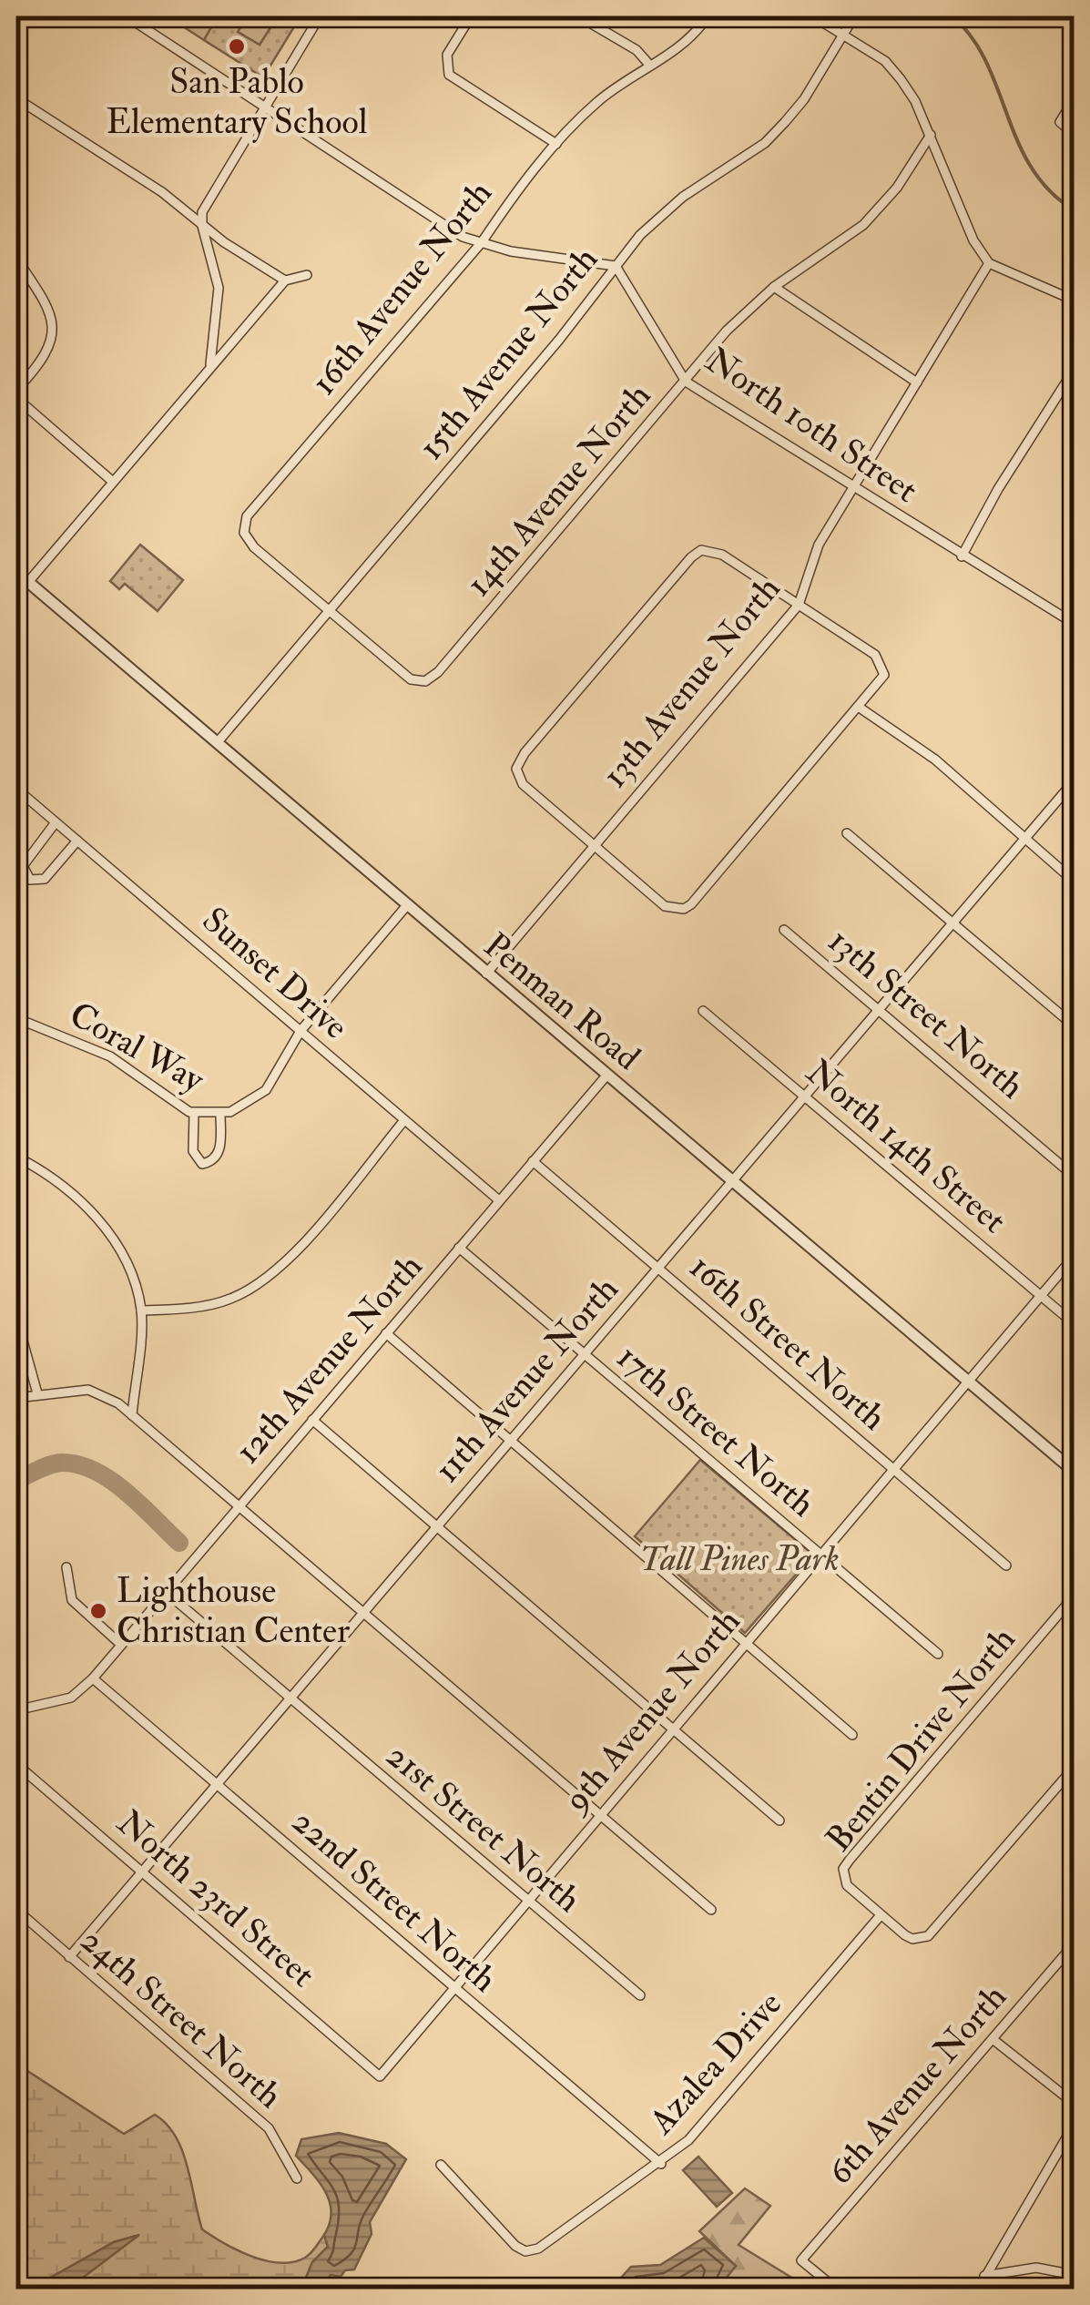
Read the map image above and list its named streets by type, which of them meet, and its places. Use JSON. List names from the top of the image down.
{
  "streets": {
    "street": [
      "16th Avenue North",
      "15th Avenue North",
      "North 10th Street",
      "14th Avenue North",
      "13th Avenue North",
      "Sunset Drive",
      "Penman Road",
      "13th Street North",
      "Coral Way",
      "North 14th Street",
      "16th Street North",
      "12th Avenue North",
      "11th Avenue North",
      "17th Street North",
      "9th Avenue North",
      "Bentin Drive North",
      "21st Street North",
      "North 23rd Street",
      "22nd Street North",
      "24th Street North",
      "Azalea Drive",
      "6th Avenue North"
    ]
  },
  "crossings": [
    ["16th Avenue North", "15th Avenue North"],
    ["16th Avenue North", "14th Avenue North"],
    ["15th Avenue North", "North 10th Street"],
    ["15th Avenue North", "14th Avenue North"],
    ["15th Avenue North", "Penman Road"],
    ["North 10th Street", "14th Avenue North"],
    ["North 10th Street", "13th Avenue North"],
    ["13th Avenue North", "Penman Road"],
    ["Sunset Drive", "Coral Way"],
    ["Sunset Drive", "12th Avenue North"],
    ["Penman Road", "Coral Way"],
    ["Penman Road", "12th Avenue North"],
    ["Penman Road", "11th Avenue North"],
    ["Penman Road", "9th Avenue North"],
    ["13th Street North", "11th Avenue North"],
    ["North 14th Street", "11th Avenue North"],
    ["North 14th Street", "9th Avenue North"],
    ["16th Street North", "12th Avenue North"],
    ["16th Street North", "11th Avenue North"],
    ["16th Street North", "9th Avenue North"],
    ["12th Avenue North", "17th Street North"],
    ["12th Avenue North", "21st Street North"],
    ["12th Avenue North", "22nd Street North"],
    ["11th Avenue North", "17th Street North"],
    ["11th Avenue North", "21st Street North"],
    ["11th Avenue North", "North 23rd Street"],
    ["11th Avenue North", "22nd Street North"],
    ["11th Avenue North", "24th Street North"],
    ["17th Street North", "9th Avenue North"],
    ["9th Avenue North", "21st Street North"],
    ["9th Avenue North", "North 23rd Street"],
    ["9th Avenue North", "22nd Street North"],
    ["Bentin Drive North", "Azalea Drive"],
    ["22nd Street North", "Azalea Drive"]
  ],
  "parks": ["Tall Pines Park"],
  "places": ["San Pablo Elementary School", "Lighthouse Christian Center"]
}
